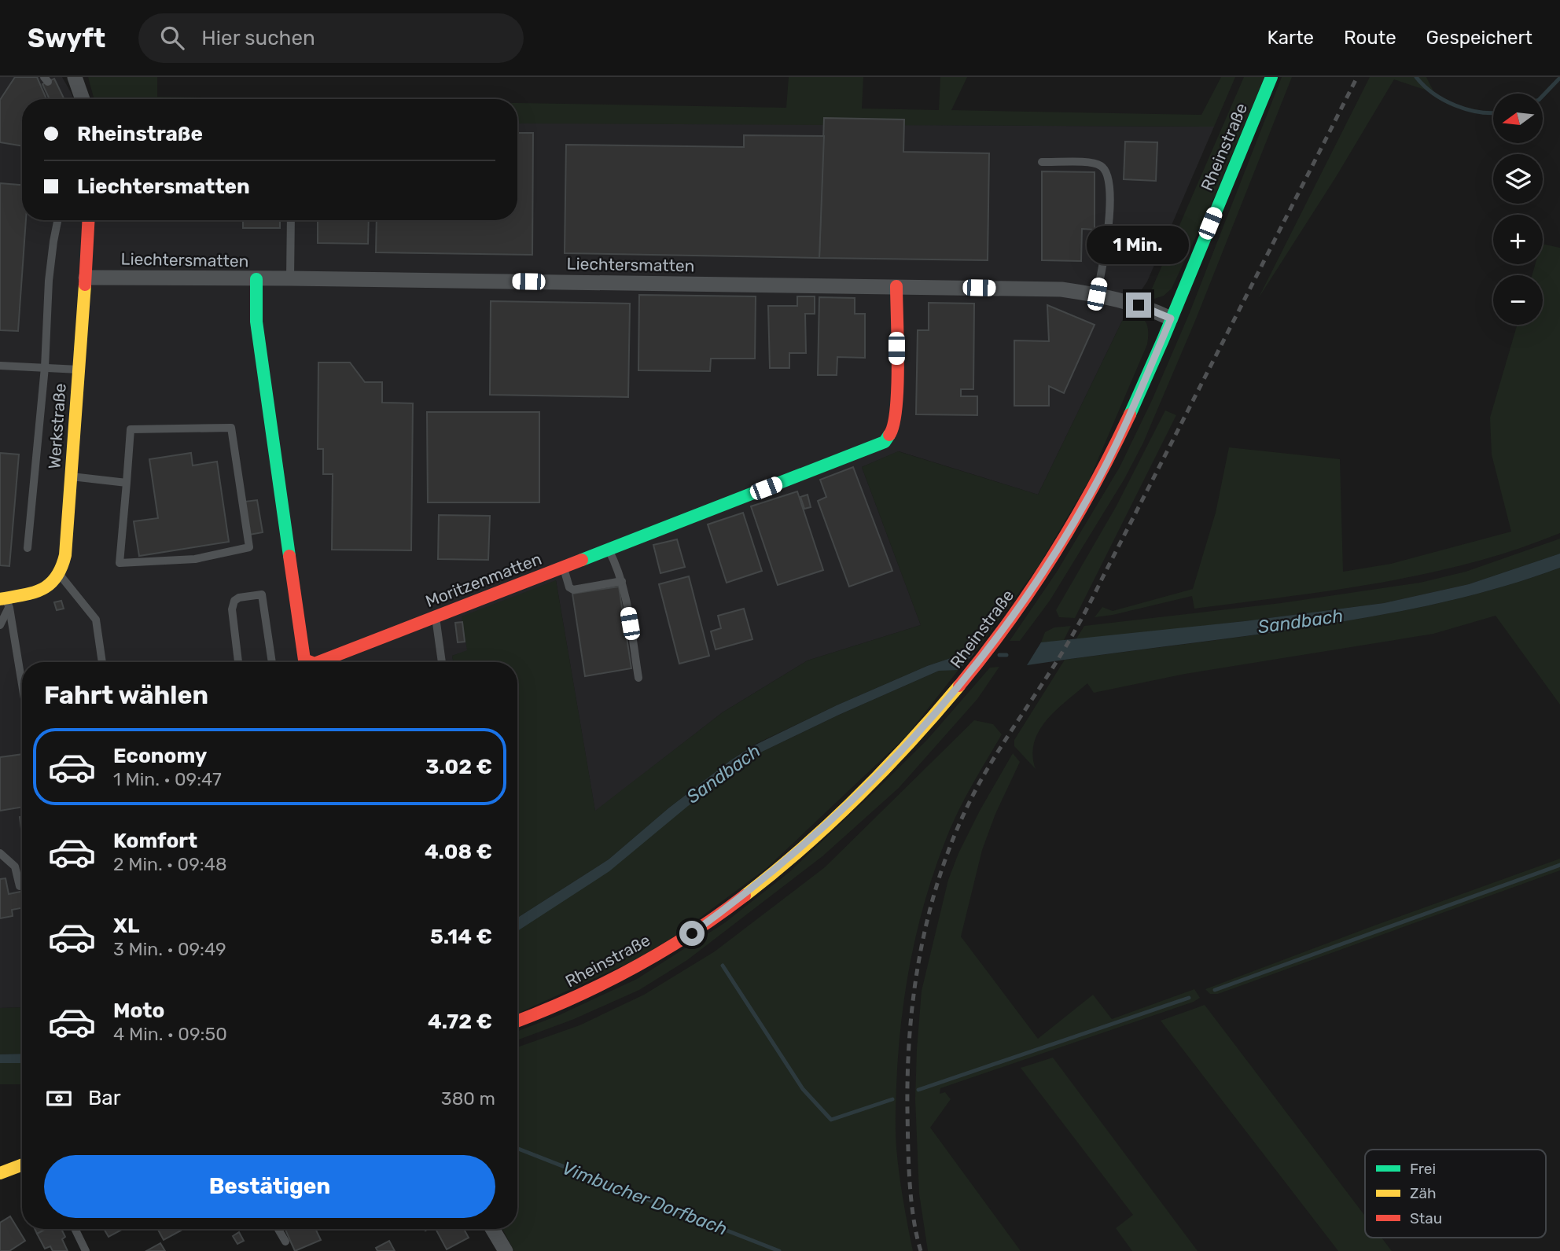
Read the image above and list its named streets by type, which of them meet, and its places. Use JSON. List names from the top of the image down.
{
  "streets": {
    "street": [
      "Rheinstraße",
      "Liechtersmatten",
      "Werkstraße",
      "Moritzenmatten"
    ]
  },
  "crossings": [
    ["Rheinstraße", "Liechtersmatten"],
    ["Liechtersmatten", "Werkstraße"],
    ["Liechtersmatten", "Moritzenmatten"]
  ],
  "water": ["Sandbach", "Vimbucher Dorfbach"],
  "legend": ["Frei", "Zäh", "Stau"],
  "north": "left",
  "page": {
    "header": "Swyft",
    "search": "Hier suchen",
    "nav": ["Karte", "Route", "Gespeichert"],
    "map_buttons": ["+", "−"],
    "banner": ["Rheinstraße", "Liechtersmatten"],
    "bubble": "1 Min.",
    "heading": "Fahrt wählen",
    "list": [
      {
        "name": "Economy",
        "note": "1 Min. · 09:47",
        "value": "3.02 €"
      },
      {
        "name": "Komfort",
        "note": "2 Min. · 09:48",
        "value": "4.08 €"
      },
      {
        "name": "XL",
        "note": "3 Min. · 09:49",
        "value": "5.14 €"
      },
      {
        "name": "Moto",
        "note": "4 Min. · 09:50",
        "value": "4.72 €"
      }
    ],
    "pay": ["Bar", "380 m"],
    "buttons": "Bestätigen"
  }
}
